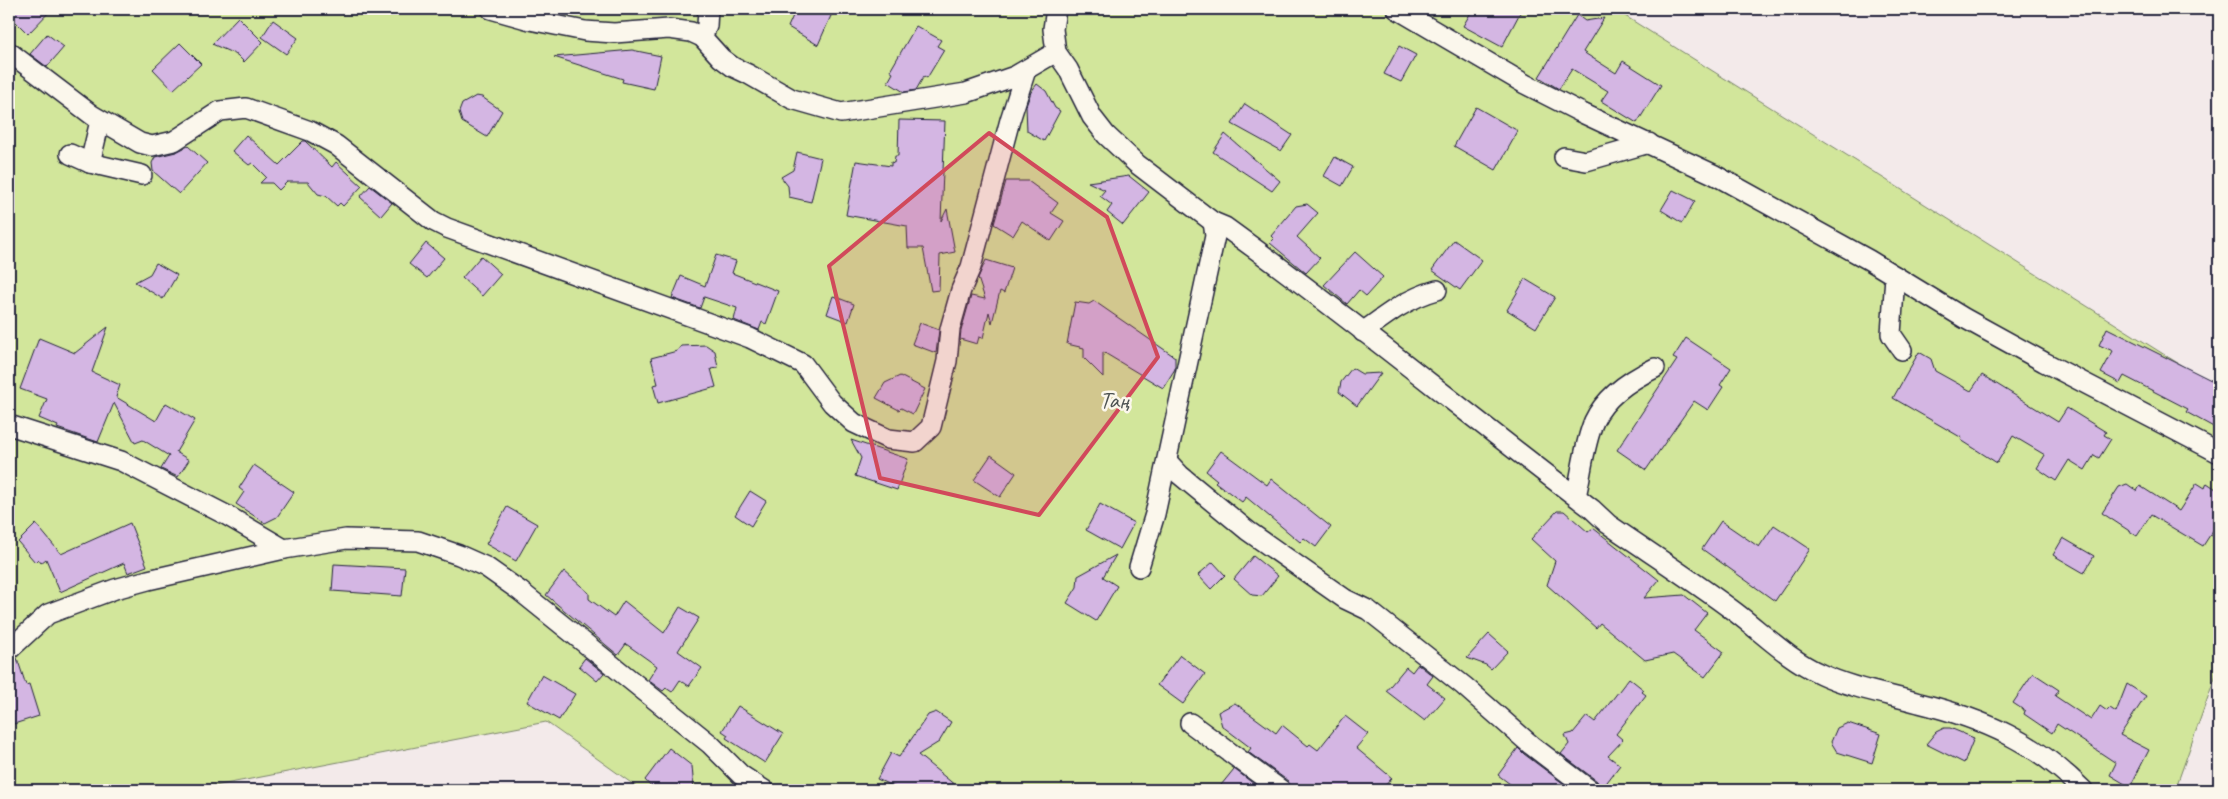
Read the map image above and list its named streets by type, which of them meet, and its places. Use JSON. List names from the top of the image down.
{
  "parks": ["Таң"]
}
